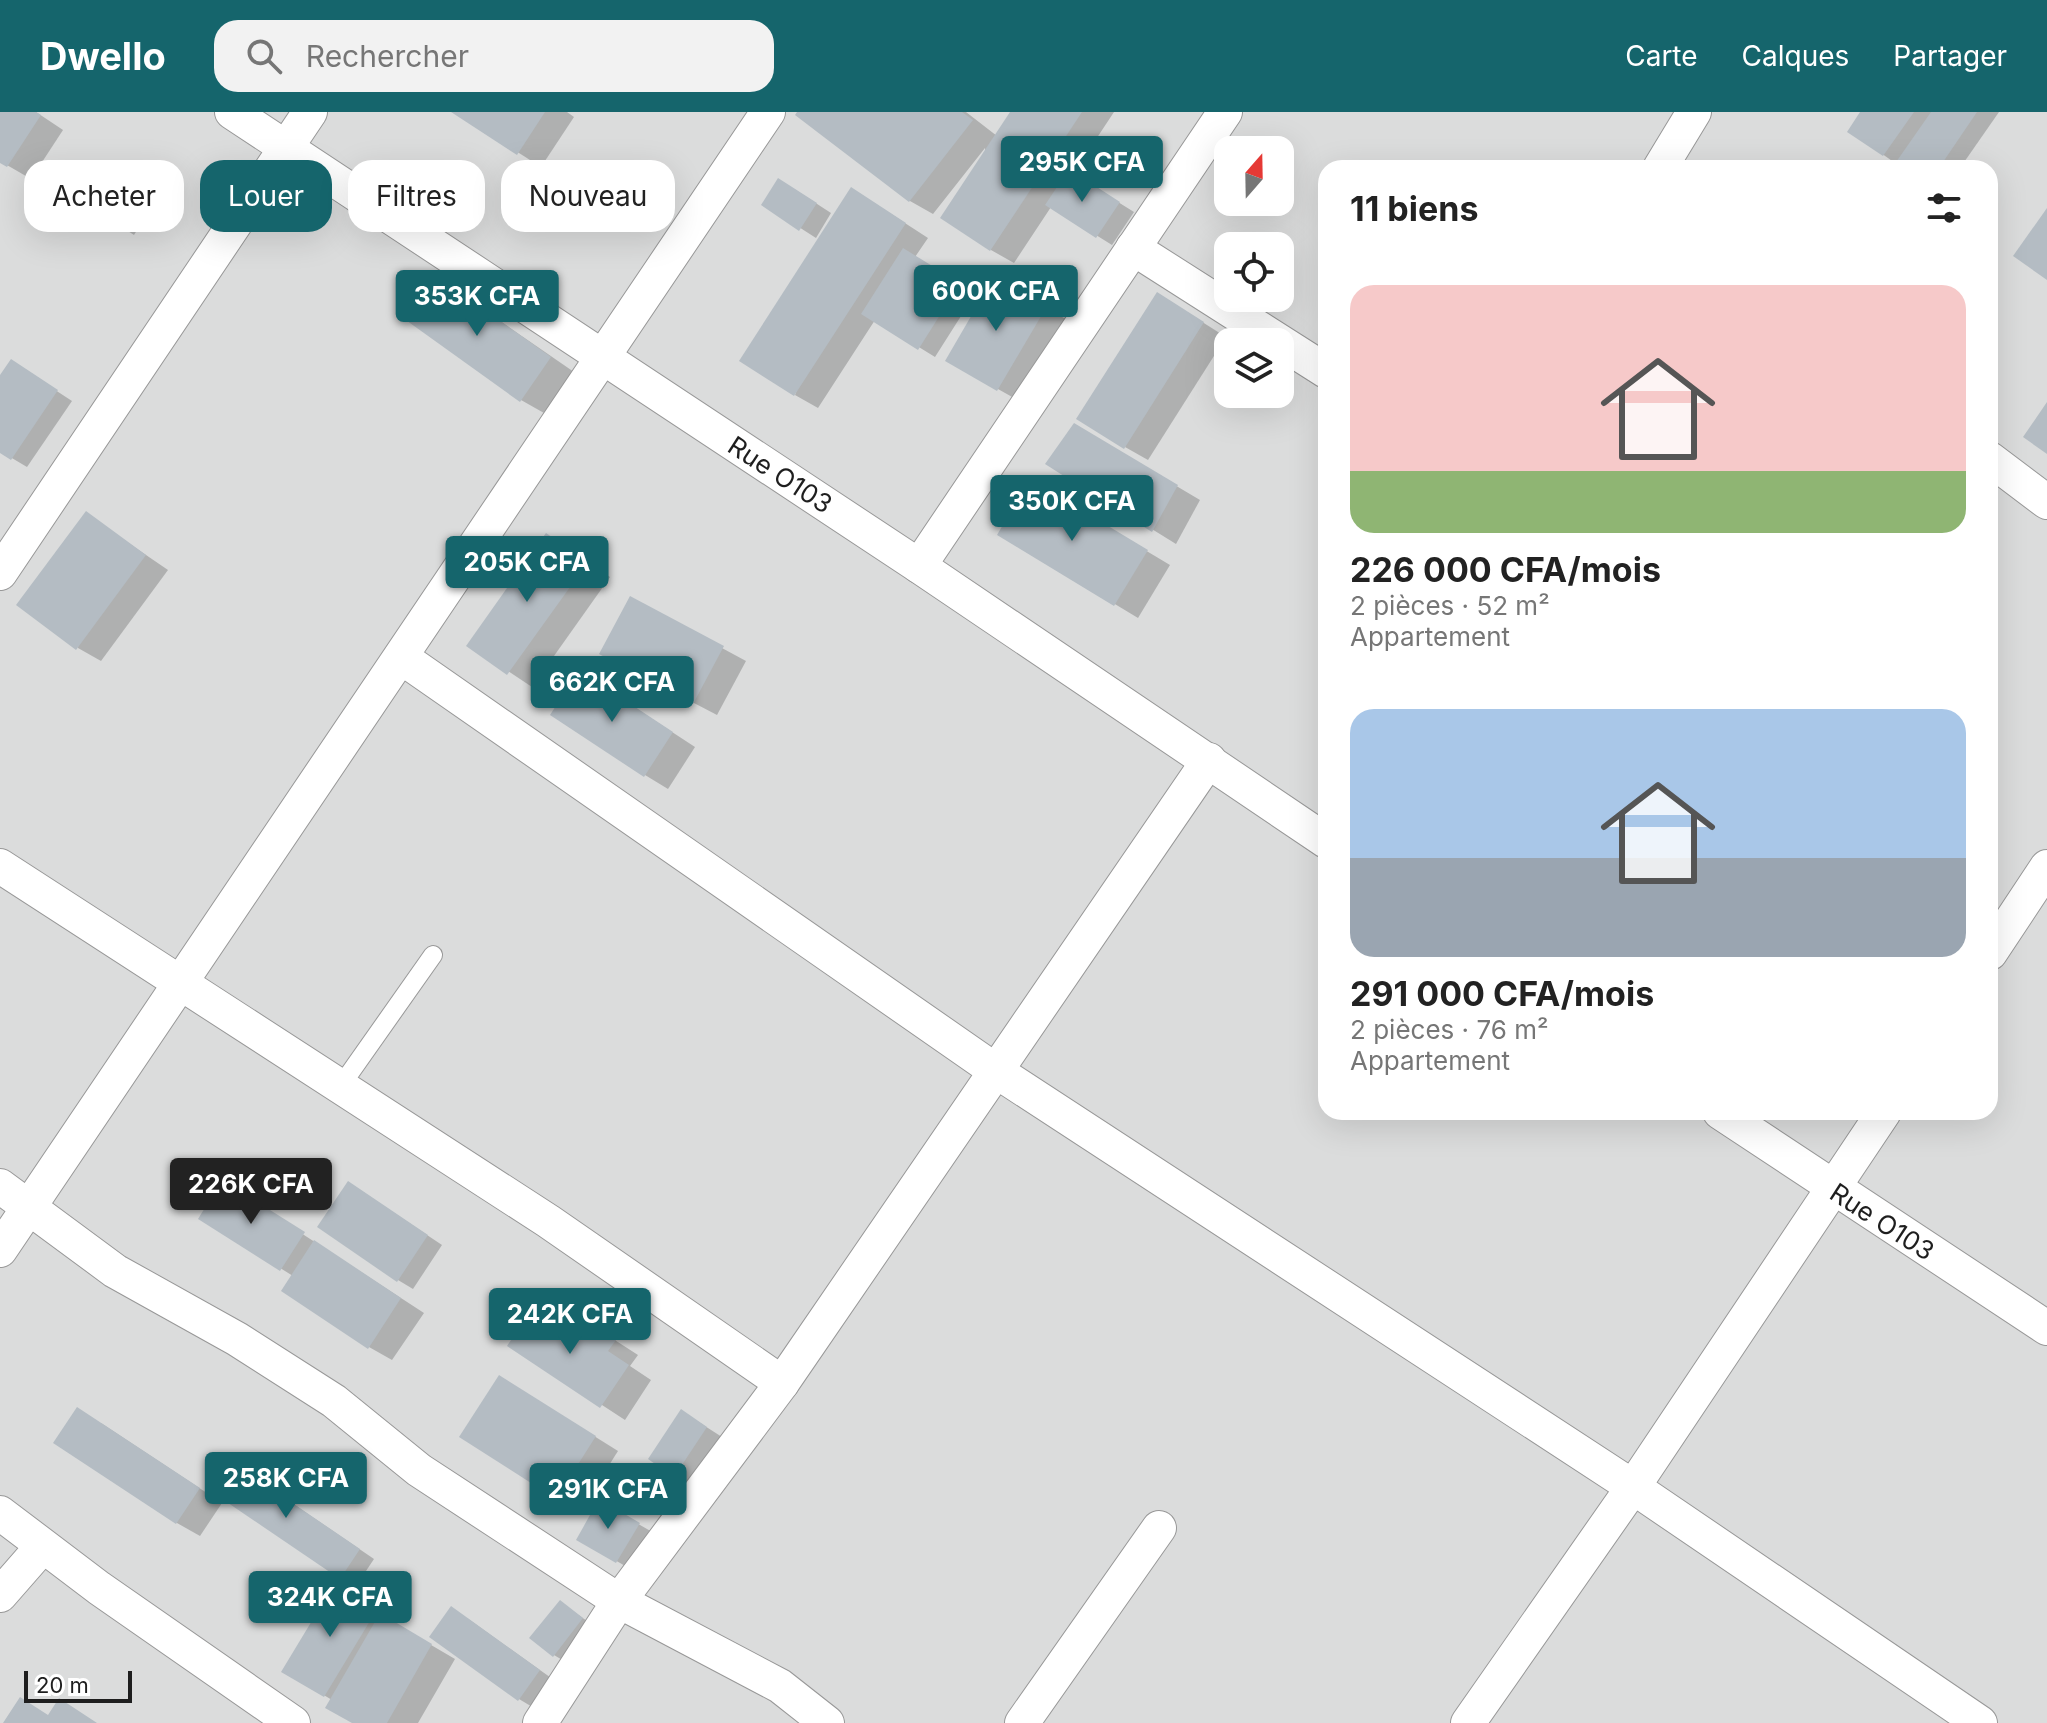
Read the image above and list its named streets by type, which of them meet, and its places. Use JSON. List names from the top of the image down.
{
  "streets": {
    "street": ["Rue O103"]
  },
  "scale_bar": "20 m",
  "north": "top",
  "page": {
    "header": "Dwello",
    "search": "Rechercher",
    "nav": ["Carte", "Calques", "Partager"],
    "price": [
      "295K CFA",
      "600K CFA",
      "353K CFA",
      "350K CFA",
      "205K CFA",
      "662K CFA",
      "226K CFA",
      "242K CFA",
      "258K CFA",
      "291K CFA",
      "324K CFA"
    ],
    "chip": [
      "Acheter",
      "Louer",
      "Filtres",
      "Nouveau"
    ],
    "heading": "11 biens",
    "list": [
      {
        "name": "226 000 CFA/mois",
        "note": "2 pièces · 52 m² · Appartement"
      },
      {
        "name": "291 000 CFA/mois",
        "note": "2 pièces · 76 m² · Appartement"
      }
    ],
    "scale": "20 m"
  }
}
